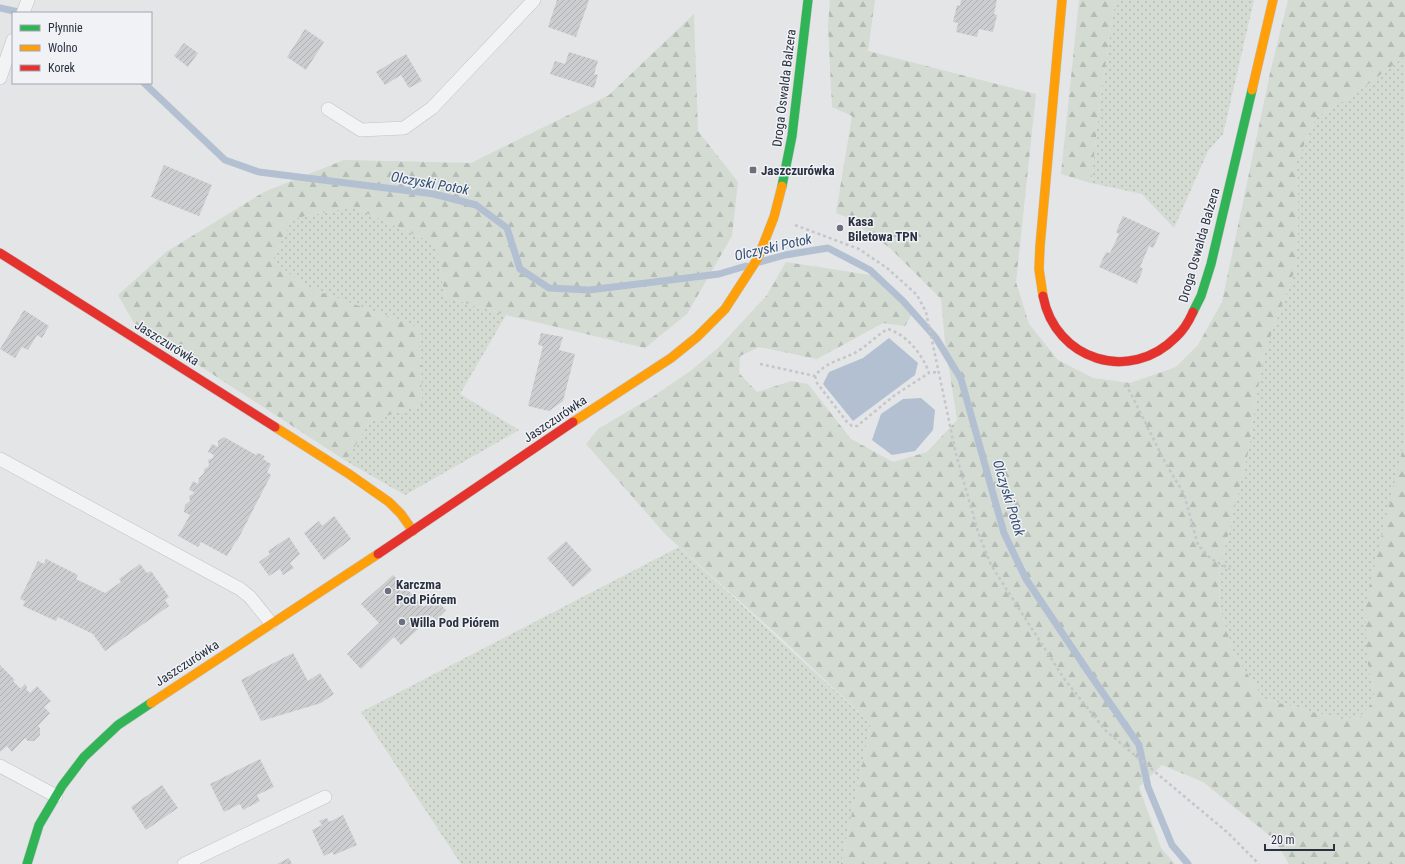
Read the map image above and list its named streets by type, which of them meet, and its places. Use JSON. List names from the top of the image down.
{
  "streets": {
    "street": ["Droga Oswalda Balzera", "Jaszczurówka"]
  },
  "crossings": [
    ["Droga Oswalda Balzera", "Jaszczurówka"]
  ],
  "water": ["Olczyski Potok"],
  "places": {
    "transit": ["Jaszczurówka"],
    "other": ["Kasa Biletowa TPN", "Karczma Pod Piórem", "Willa Pod Piórem"]
  },
  "legend": ["Płynnie", "Wolno", "Korek"],
  "scale_bar": "20 m"
}
